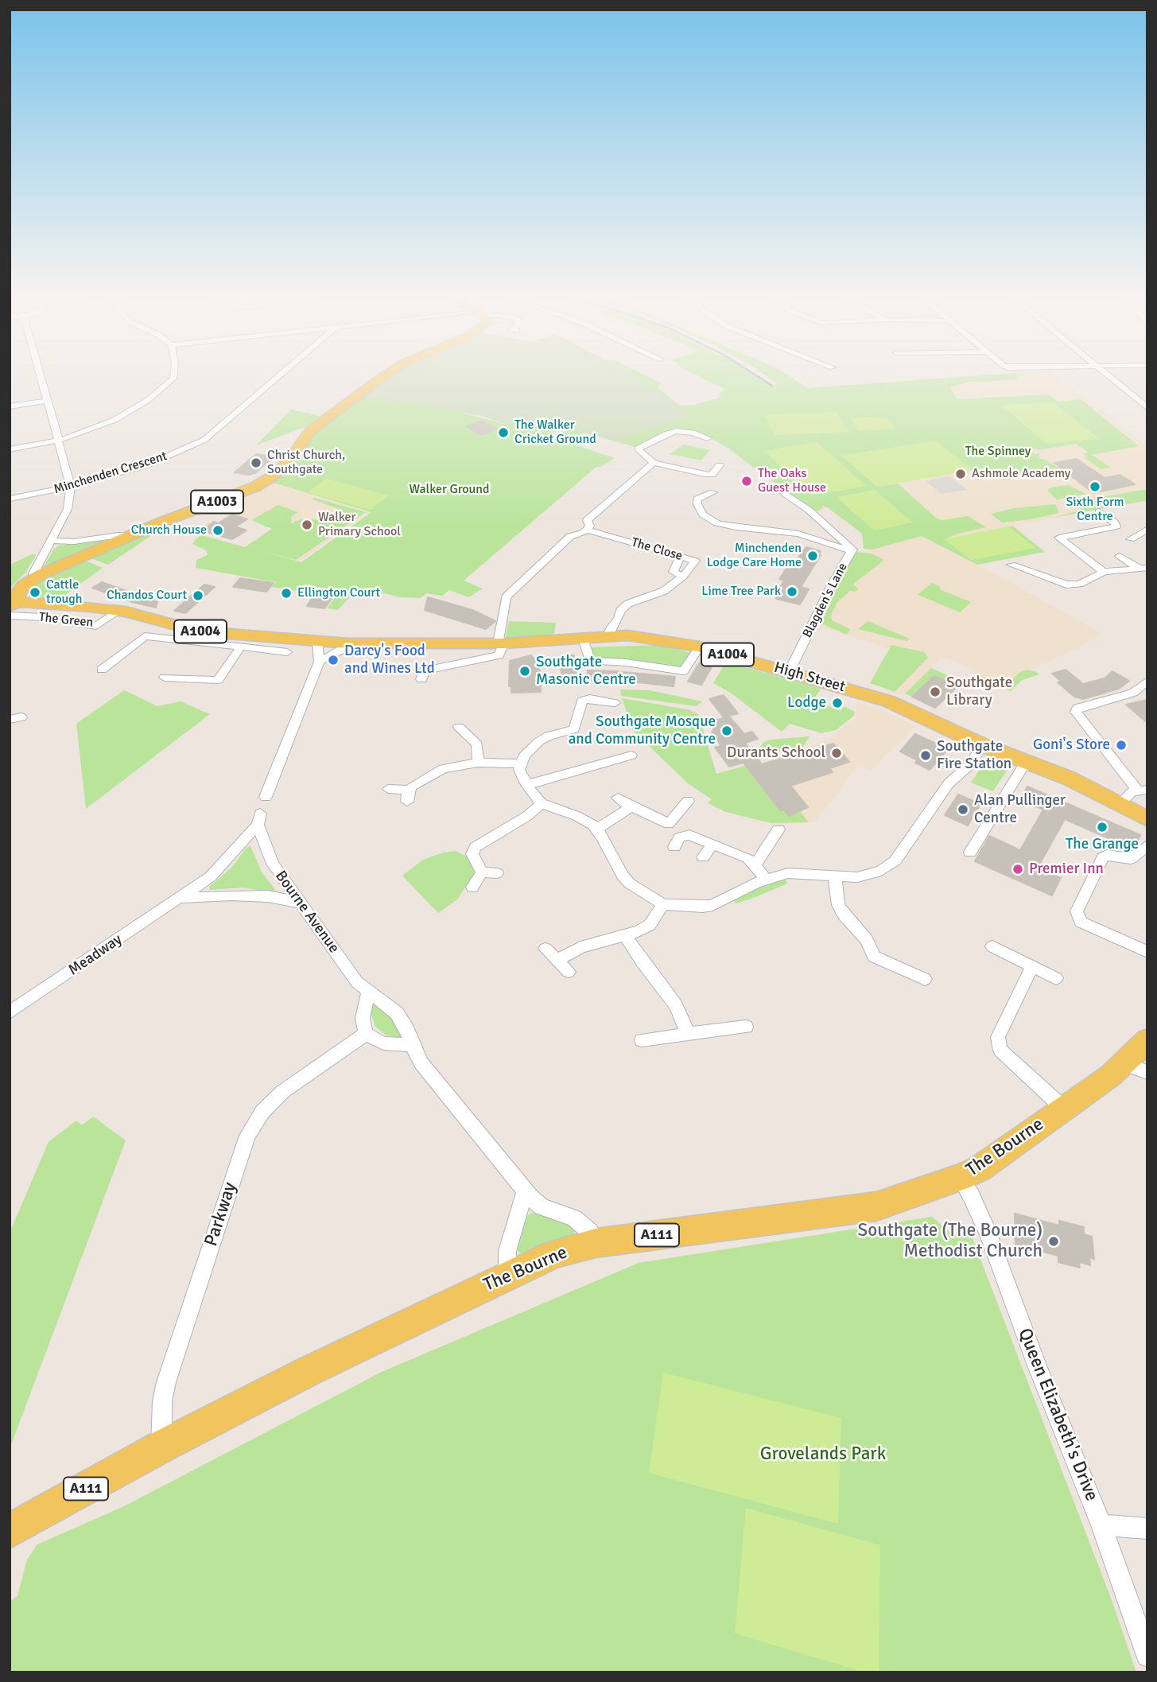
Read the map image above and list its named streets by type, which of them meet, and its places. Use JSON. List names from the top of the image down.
{
  "streets": {
    "main road": [
      "A1003",
      "A1004",
      "High Street",
      "The Bourne",
      "A111"
    ],
    "street": [
      "Minchenden Crescent",
      "The Close",
      "Blagden's Lane",
      "Bourne Avenue",
      "Meadway",
      "Parkway",
      "Queen Elizabeth's Drive"
    ]
  },
  "crossings": [
    ["A1003", "A1004"],
    ["The Close", "High Street"],
    ["Blagden's Lane", "High Street"],
    ["A1004", "High Street"],
    ["Bourne Avenue", "Meadway"],
    ["Bourne Avenue", "The Bourne"],
    ["The Bourne", "Parkway"],
    ["The Bourne", "Queen Elizabeth's Drive"]
  ],
  "parks": ["The Spinney", "Walker Ground", "Grovelands Park"],
  "places": [
    "The Walker Cricket Ground",
    "Christ Church, Southgate",
    "Ashmole Academy",
    "The Oaks Guest House",
    "Sixth Form Centre",
    "Walker Primary School",
    "Church House",
    "Minchenden Lodge Care Home",
    "Lime Tree Park",
    "Cattle trough",
    "Ellington Court",
    "Chandos Court",
    "Darcy's Food and Wines Ltd",
    "Southgate Masonic Centre",
    "Southgate Library",
    "Lodge",
    "Southgate Mosque and Community Centre",
    "Goni's Store",
    "Durants School",
    "Southgate Fire Station",
    "Alan Pullinger Centre",
    "The Grange",
    "Premier Inn",
    "Southgate (The Bourne) Methodist Church"
  ]
}
